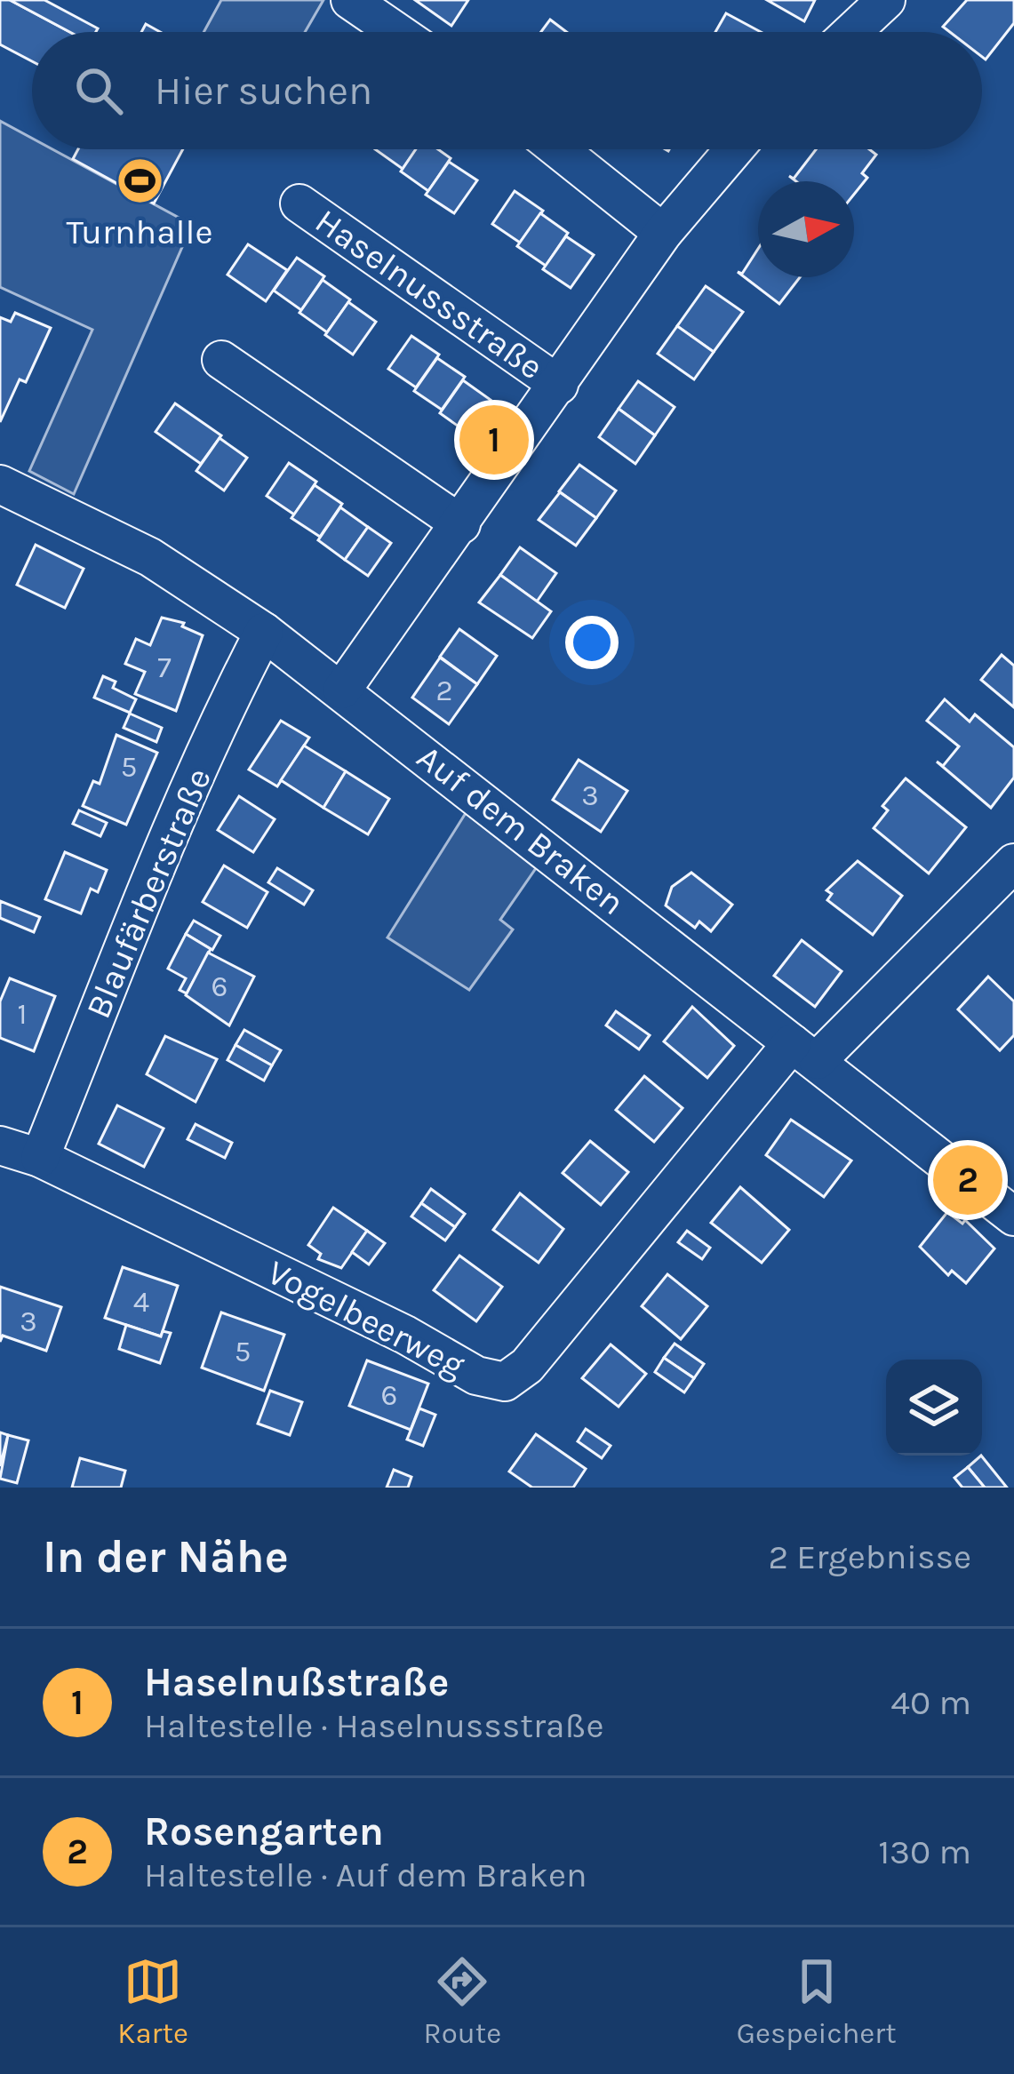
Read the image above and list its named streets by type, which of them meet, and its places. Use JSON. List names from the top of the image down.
{
  "streets": {
    "street": [
      "Haselnussstraße",
      "Auf dem Braken",
      "Blaufärberstraße",
      "Vogelbeerweg"
    ]
  },
  "crossings": [
    ["Haselnussstraße", "Auf dem Braken"],
    ["Auf dem Braken", "Blaufärberstraße"],
    ["Auf dem Braken", "Vogelbeerweg"],
    ["Blaufärberstraße", "Vogelbeerweg"]
  ],
  "places": {
    "sports": ["Turnhalle"]
  },
  "house_numbers": [
    "7",
    "2",
    "5",
    "3",
    "6",
    "1",
    "4",
    "3",
    "5",
    "6"
  ],
  "north": "right",
  "page": {
    "search": "Hier suchen",
    "pins": ["1", "2"],
    "heading": ["In der Nähe", "2 Ergebnisse"],
    "list": [
      {
        "mark": "1",
        "name": "Haselnußstraße",
        "note": "Haltestelle · Haselnussstraße",
        "value": "40 m"
      },
      {
        "mark": "2",
        "name": "Rosengarten",
        "note": "Haltestelle · Auf dem Braken",
        "value": "130 m"
      }
    ],
    "nav": ["Karte", "Route", "Gespeichert"]
  }
}
